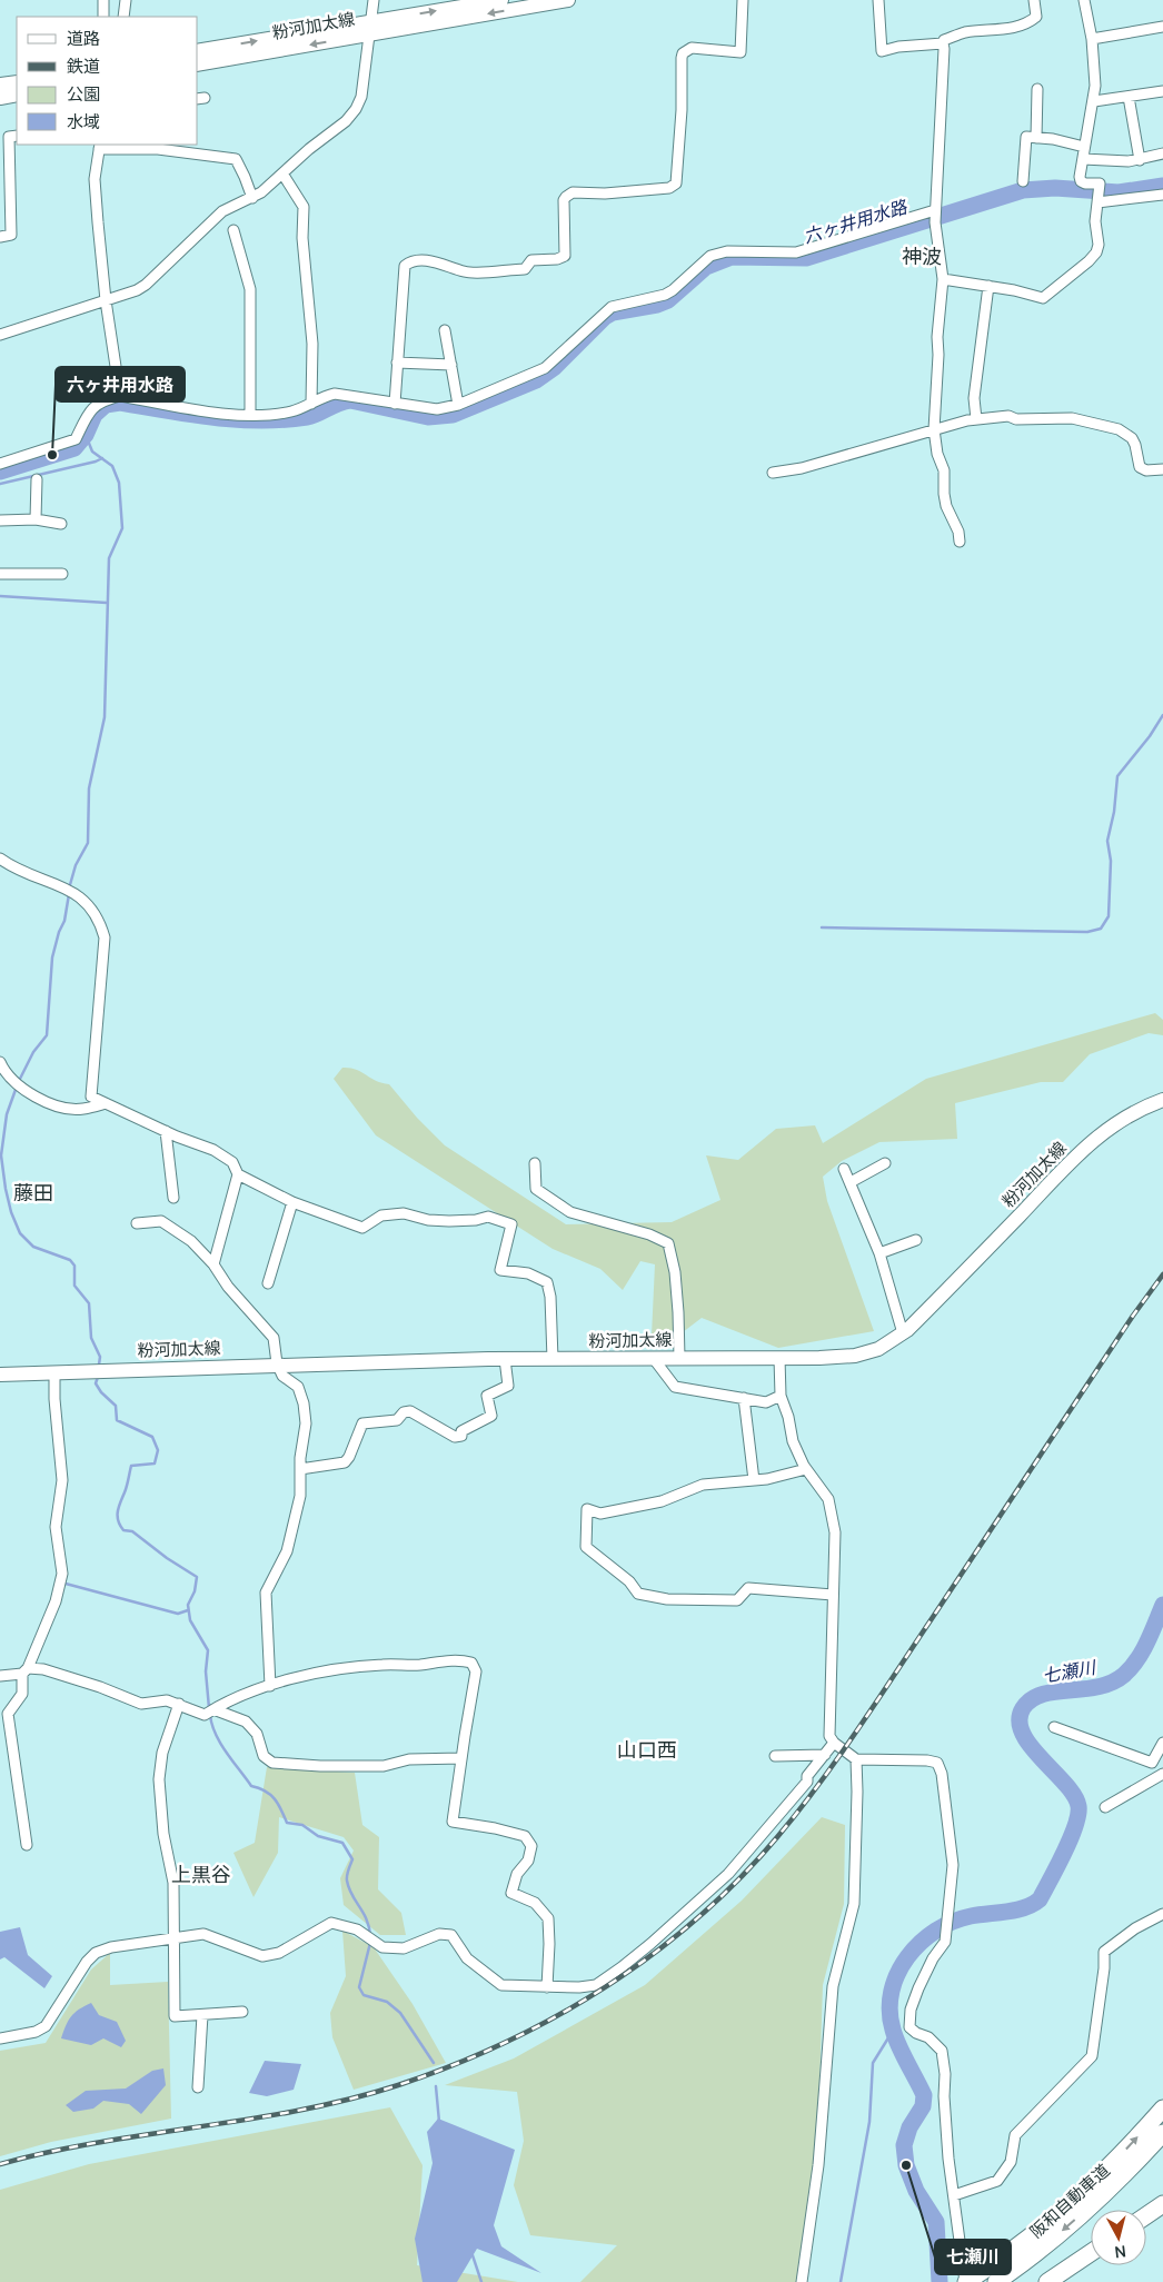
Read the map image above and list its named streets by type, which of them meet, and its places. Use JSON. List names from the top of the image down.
{
  "streets": {
    "highway": ["阪和自動車道"],
    "main road": ["粉河加太線"]
  },
  "districts": [
    "神波",
    "藤田",
    "山口西",
    "上黒谷"
  ],
  "water": ["六ヶ井用水路", "七瀬川"],
  "places": ["六ヶ井用水路", "七瀬川"],
  "legend": [
    "道路",
    "鉄道",
    "公園",
    "水域"
  ],
  "north": "bottom"
}
